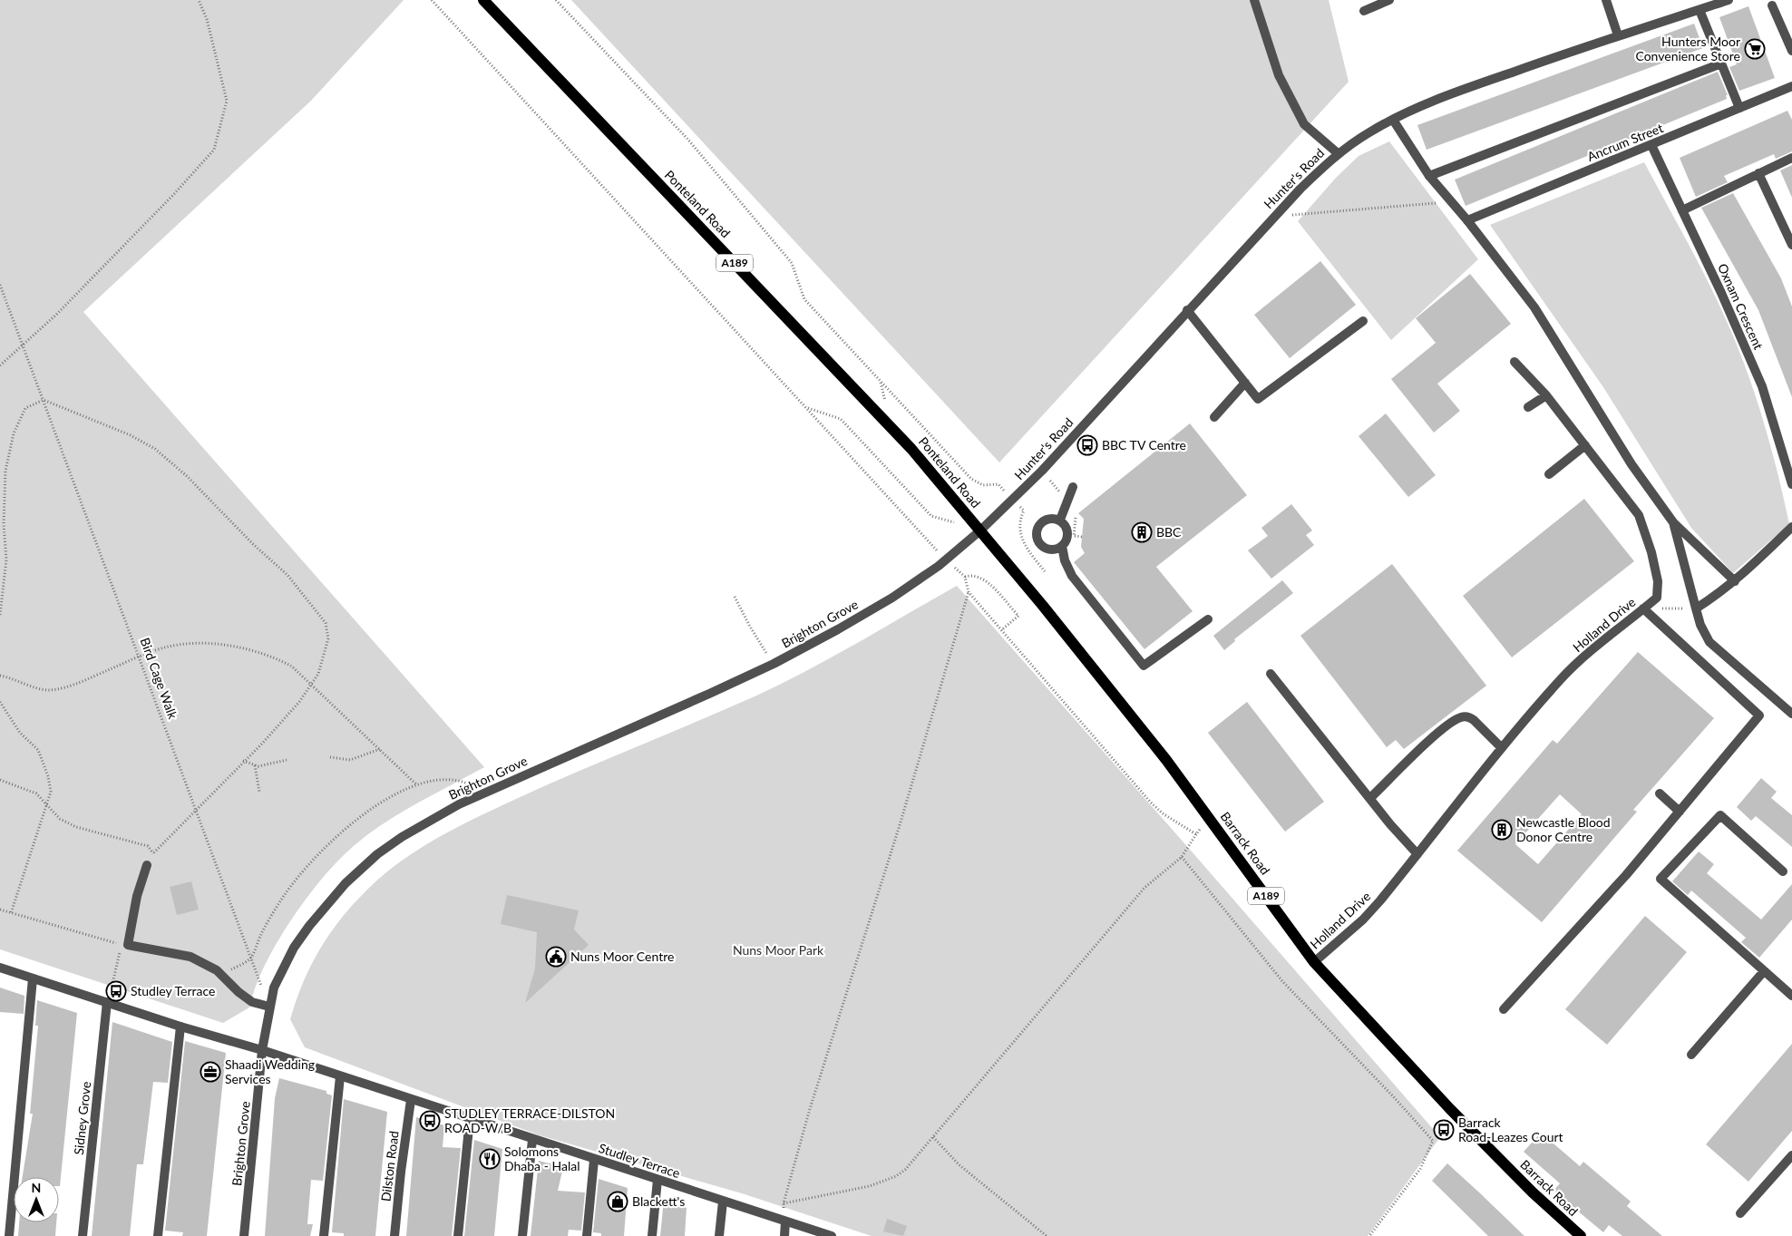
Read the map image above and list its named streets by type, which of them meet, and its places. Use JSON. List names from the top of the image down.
{
  "streets": {
    "main road": ["Ponteland Road", "A189", "Barrack Road"],
    "street": [
      "Ancrum Street",
      "Hunter's Road",
      "Oxnam Crescent",
      "Brighton Grove",
      "Holland Drive",
      "Sidney Grove",
      "Studley Terrace",
      "Dilston Road"
    ],
    "path": ["Bird Cage Walk"]
  },
  "crossings": [
    ["Ancrum Street", "Oxnam Crescent"],
    ["Hunter's Road", "Ponteland Road"],
    ["Hunter's Road", "Brighton Grove"],
    ["Hunter's Road", "Barrack Road"],
    ["Ponteland Road", "Brighton Grove"],
    ["Ponteland Road", "Barrack Road"],
    ["Brighton Grove", "Bird Cage Walk"],
    ["Brighton Grove", "Barrack Road"],
    ["Brighton Grove", "Studley Terrace"],
    ["Holland Drive", "Barrack Road"],
    ["Sidney Grove", "Studley Terrace"],
    ["Studley Terrace", "Dilston Road"]
  ],
  "parks": ["Nuns Moor Park"],
  "places": {
    "supermarket": ["Hunters Moor Convenience Store"],
    "bus stop": [
      "BBC TV Centre",
      "Studley Terrace",
      "STUDLEY TERRACE-DILSTON ROAD-W/B",
      "Barrack Road-Leazes Court"
    ],
    "building": ["BBC", "Newcastle Blood Donor Centre"],
    "public building": ["Nuns Moor Centre"],
    "office": ["Shaadi Wedding Services"],
    "restaurant": ["Solomons Dhaba - Halal"],
    "shop": ["Blackett's"]
  },
  "north": "top"
}
